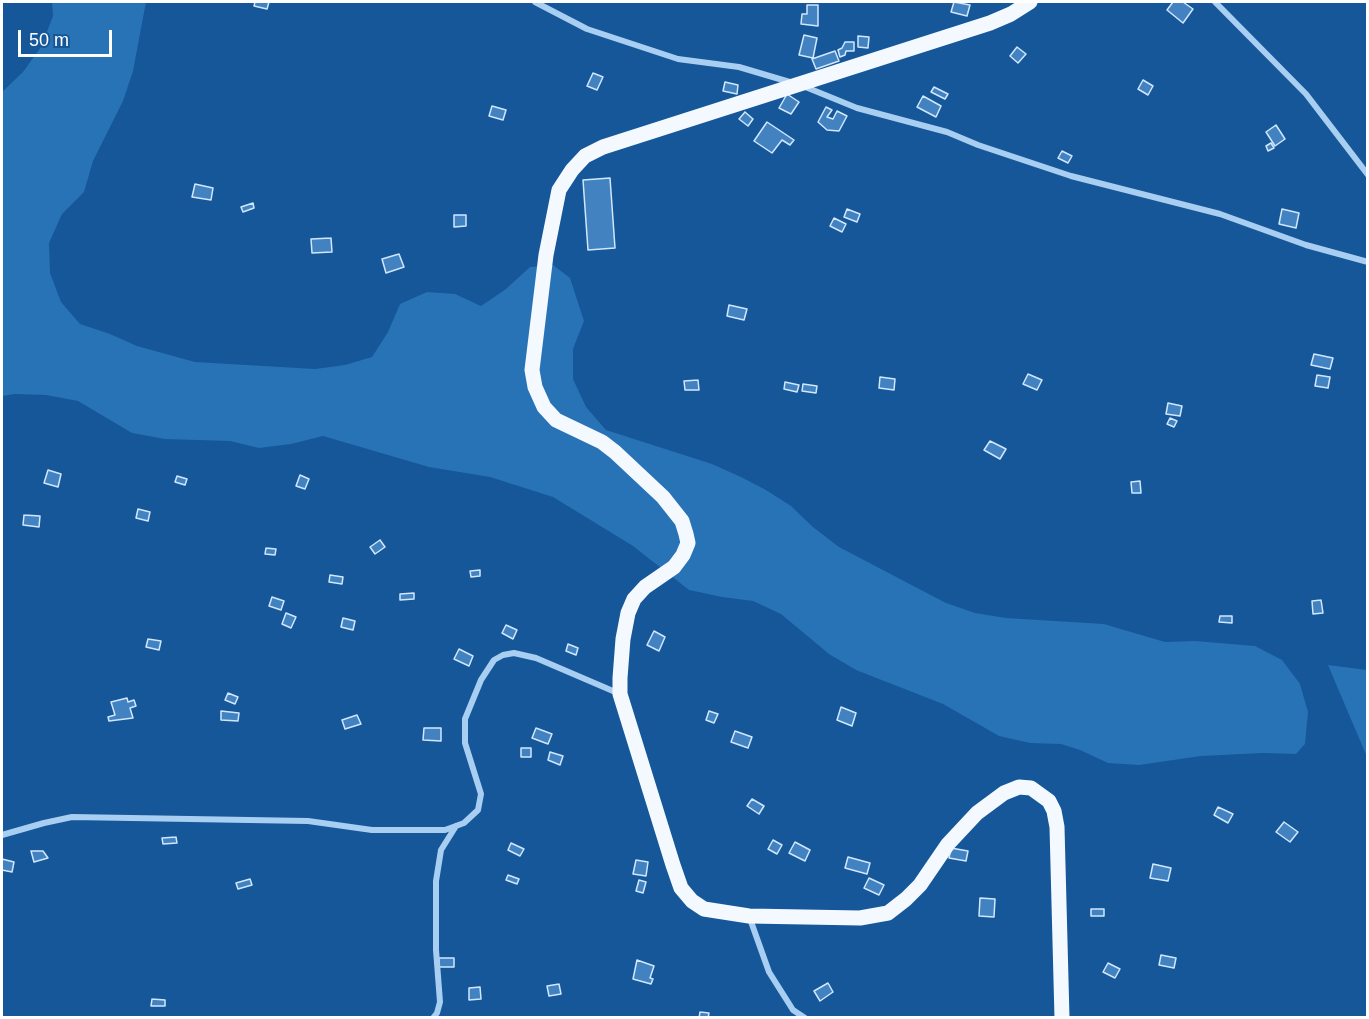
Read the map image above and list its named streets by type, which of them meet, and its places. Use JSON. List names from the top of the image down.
{
  "scale_bar": "50 m"
}
